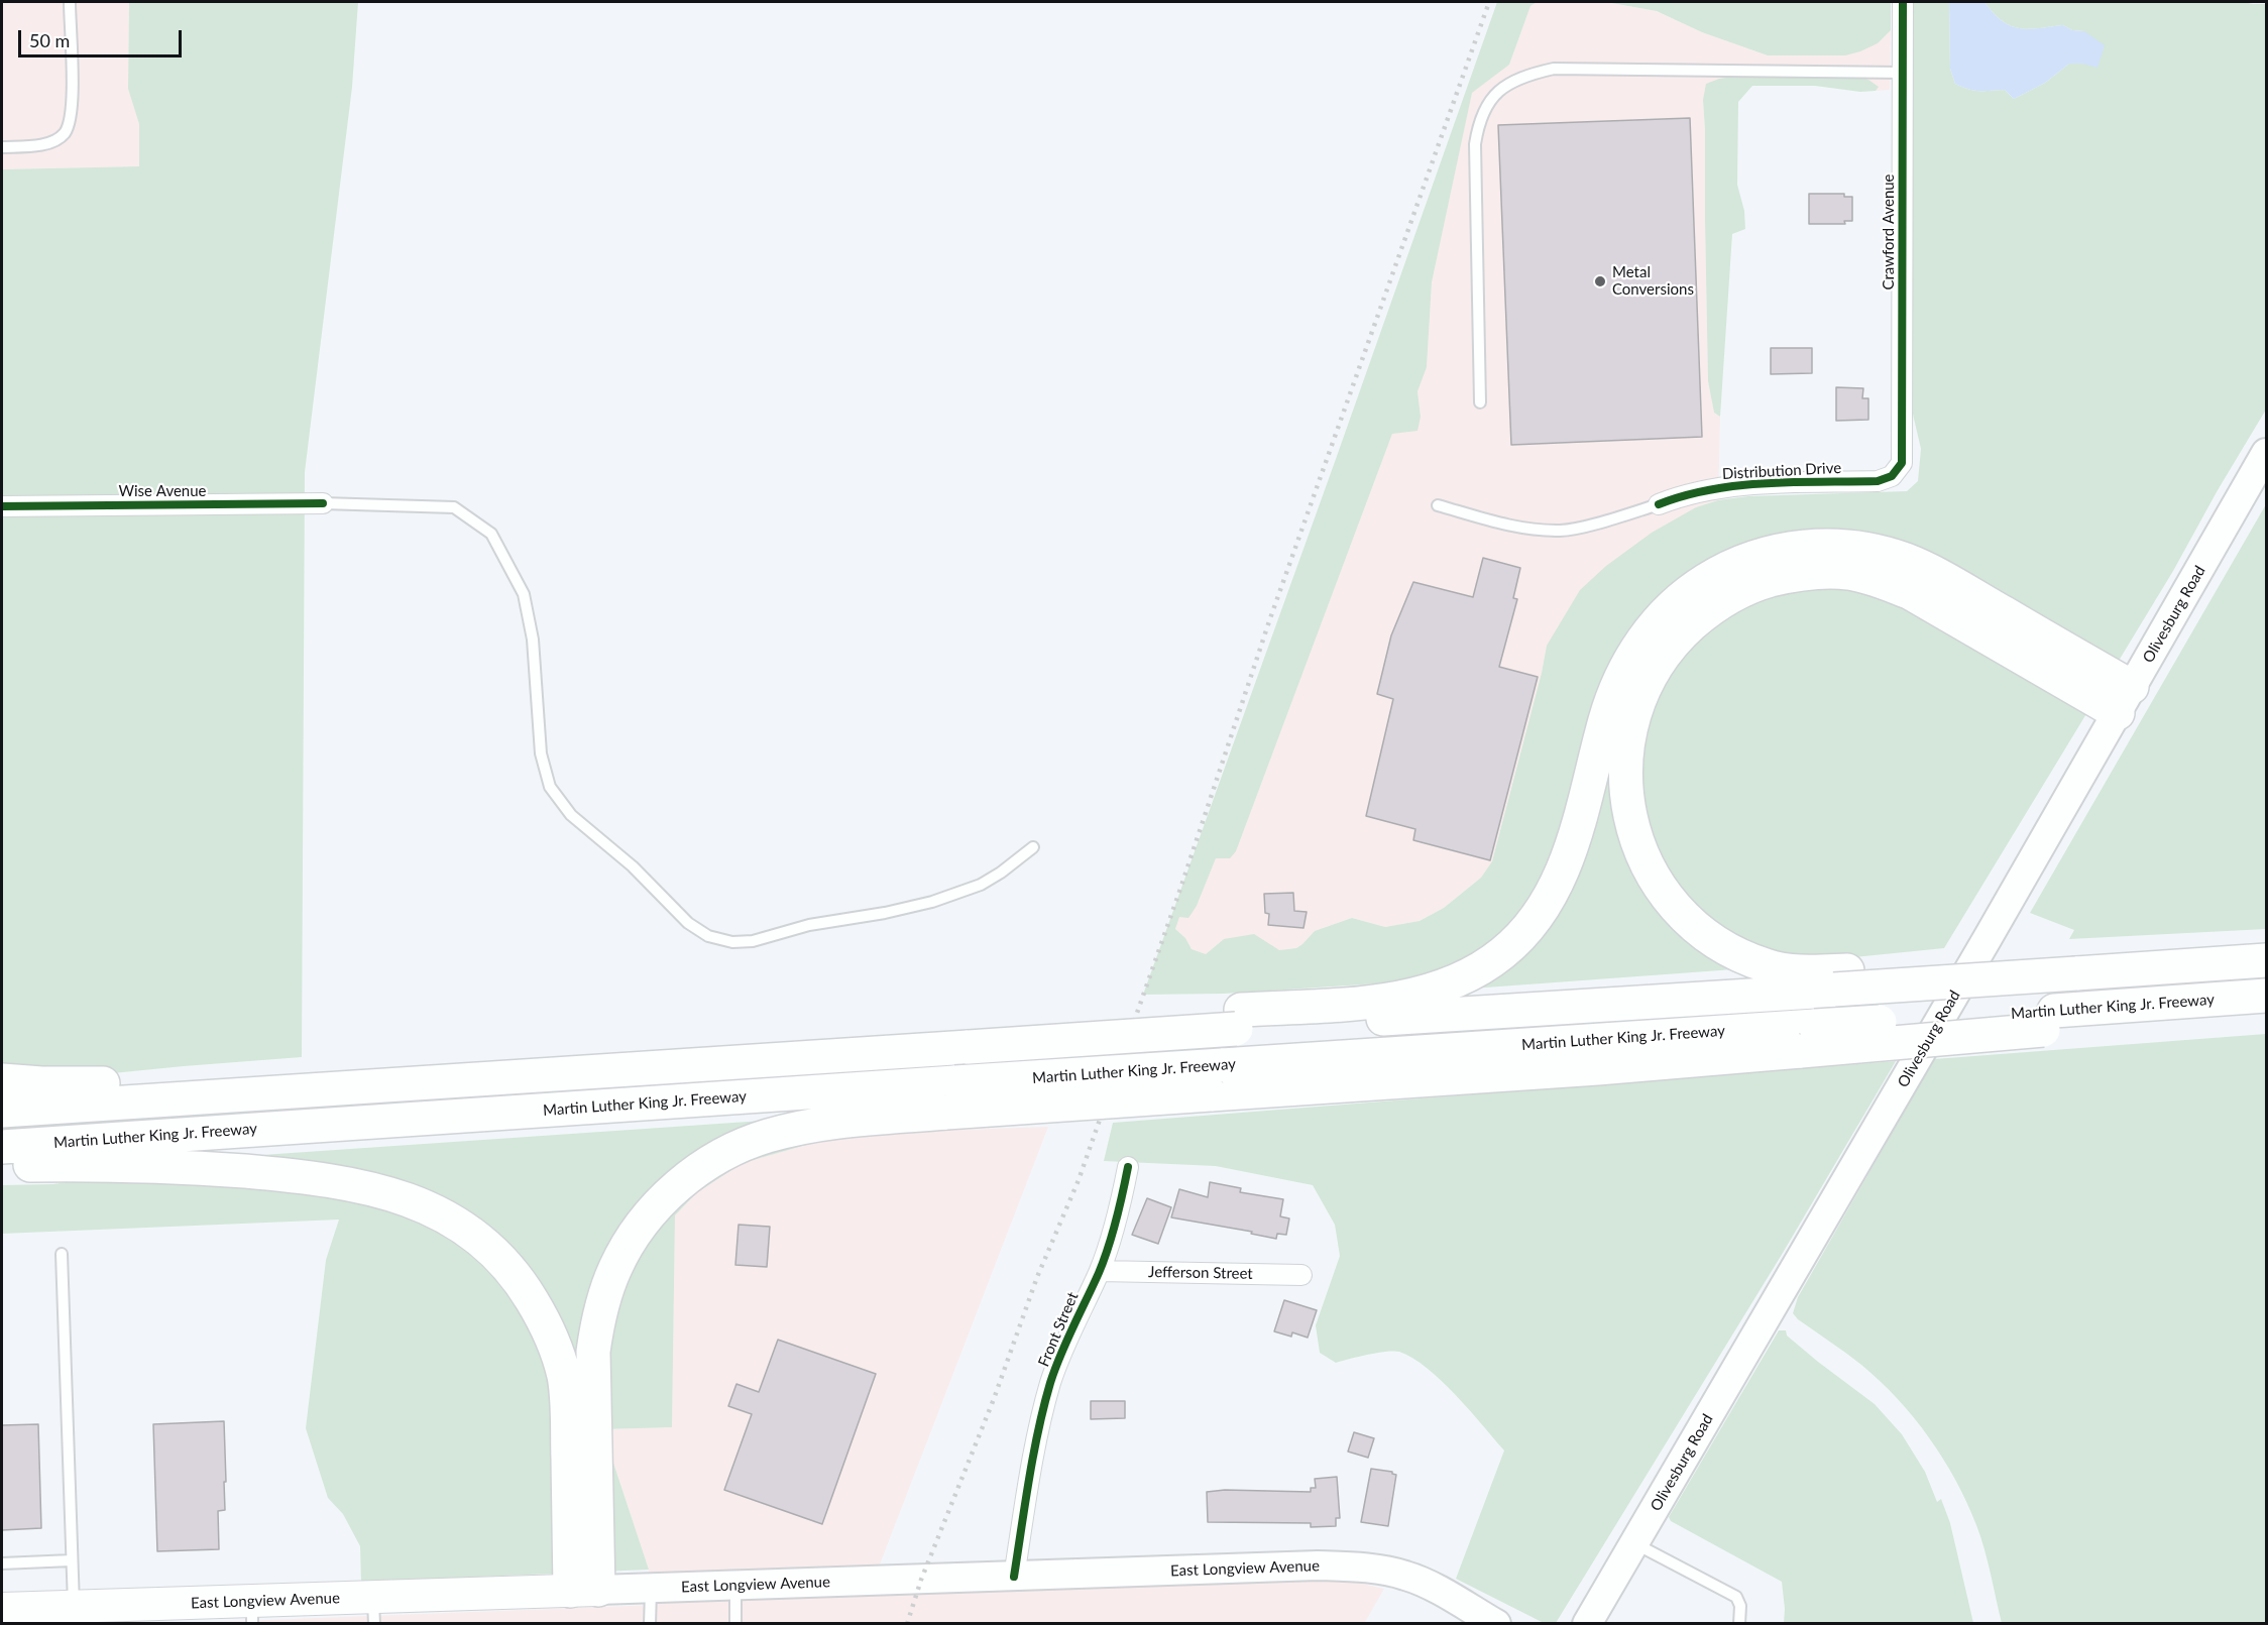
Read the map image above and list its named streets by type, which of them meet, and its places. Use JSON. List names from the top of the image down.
{
  "streets": {
    "highway": ["Martin Luther King Jr. Freeway"],
    "main road": ["Olivesburg Road", "East Longview Avenue"],
    "street": [
      "Crawford Avenue",
      "Distribution Drive",
      "Wise Avenue",
      "Jefferson Street",
      "Front Street"
    ]
  },
  "crossings": [
    ["Crawford Avenue", "Distribution Drive"],
    ["Jefferson Street", "Front Street"],
    ["Front Street", "East Longview Avenue"]
  ],
  "places": ["Metal Conversions"],
  "scale_bar": "50 m"
}
